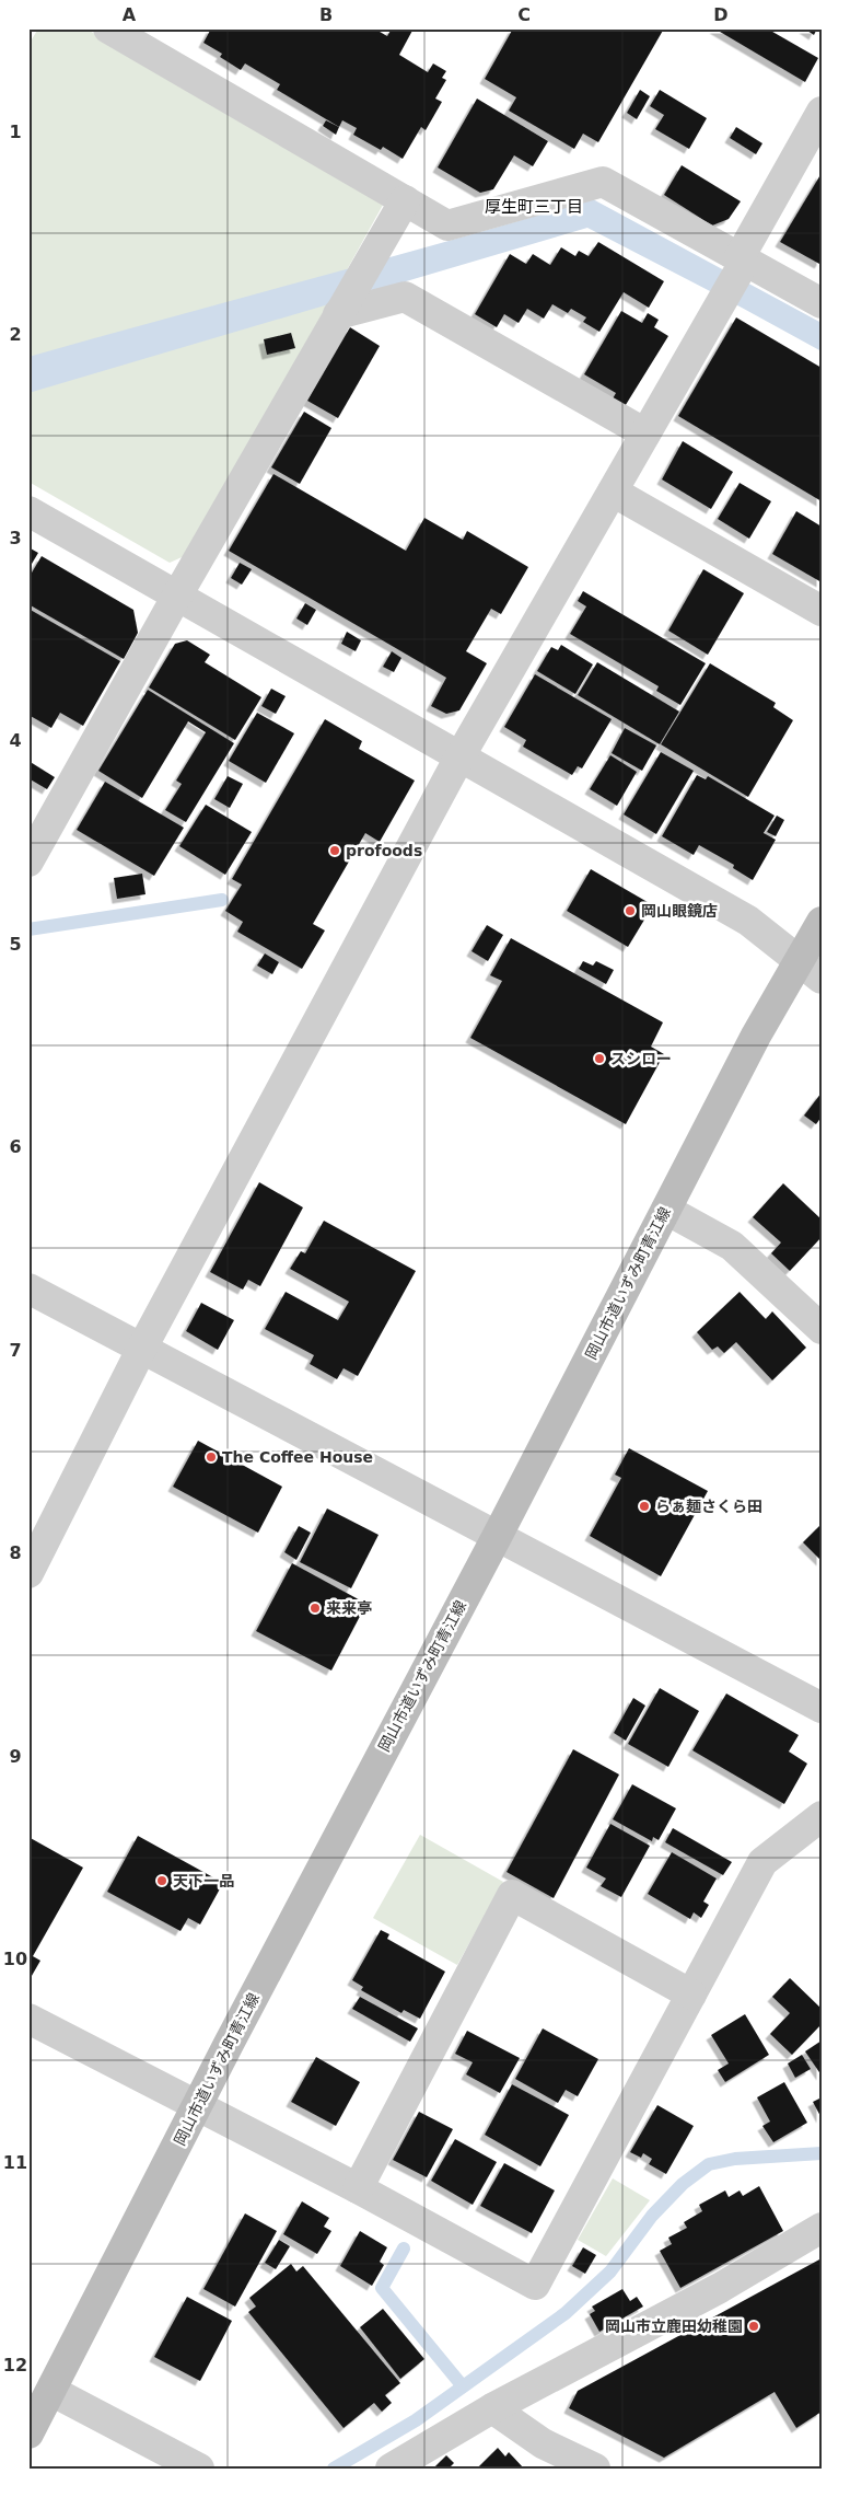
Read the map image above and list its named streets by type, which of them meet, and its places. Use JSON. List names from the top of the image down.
{
  "streets": {
    "street": ["岡山市道いずみ町青江線"]
  },
  "districts": ["厚生町三丁目"],
  "places": [
    "profoods",
    "岡山眼鏡店",
    "スシロー",
    "The Coffee House",
    "らぁ麺さくら田",
    "来来亭",
    "天下一品",
    "岡山市立鹿田幼稚園"
  ],
  "grid": {
    "columns": [
      "A",
      "B",
      "C",
      "D"
    ],
    "rows": [
      "1",
      "2",
      "3",
      "4",
      "5",
      "6",
      "7",
      "8",
      "9",
      "10",
      "11",
      "12"
    ]
  }
}
